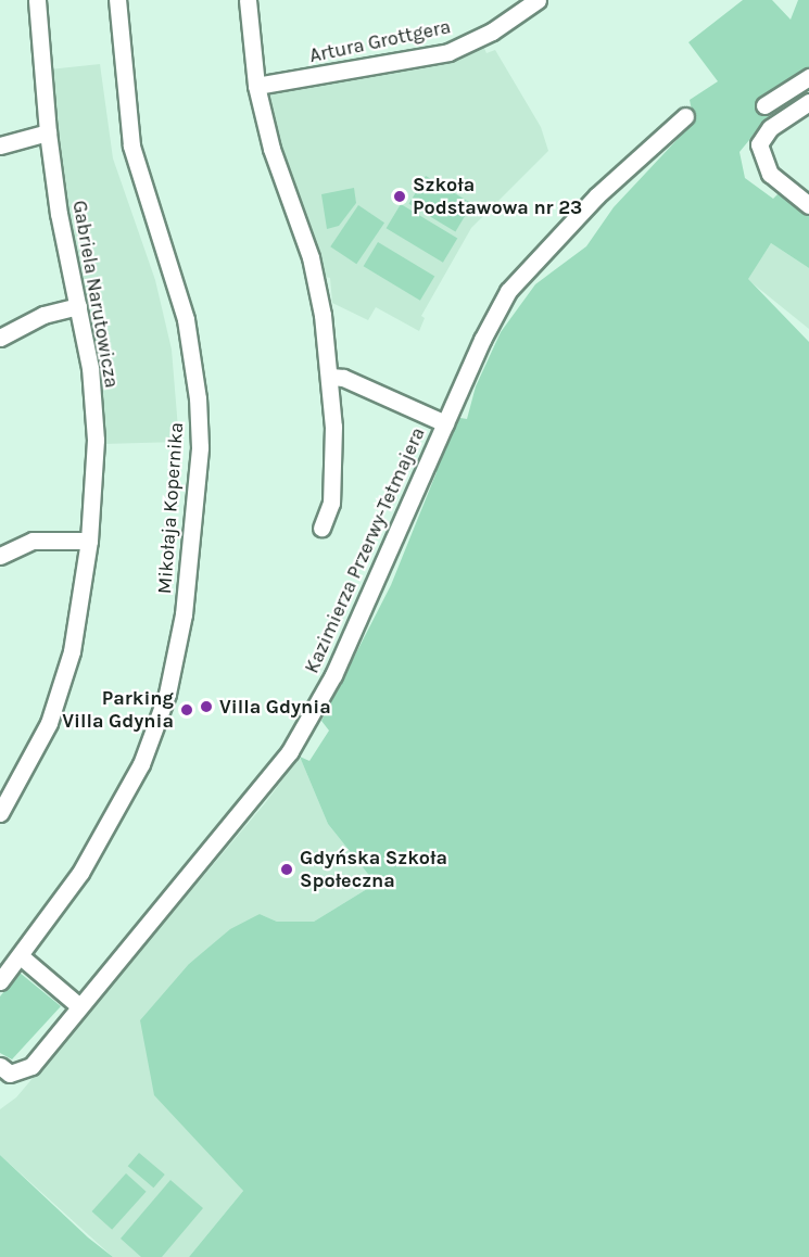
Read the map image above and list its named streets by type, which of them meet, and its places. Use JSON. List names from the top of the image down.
{
  "streets": {
    "street": [
      "Artura Grottgera",
      "Gabriela Narutowicza",
      "Mikołaja Kopernika",
      "Kazimierza Przerwy-Tetmajera"
    ]
  },
  "places": [
    "Szkoła Podstawowa nr 23",
    "Villa Gdynia",
    "Parking Villa Gdynia",
    "Gdyńska Szkoła Społeczna"
  ]
}
